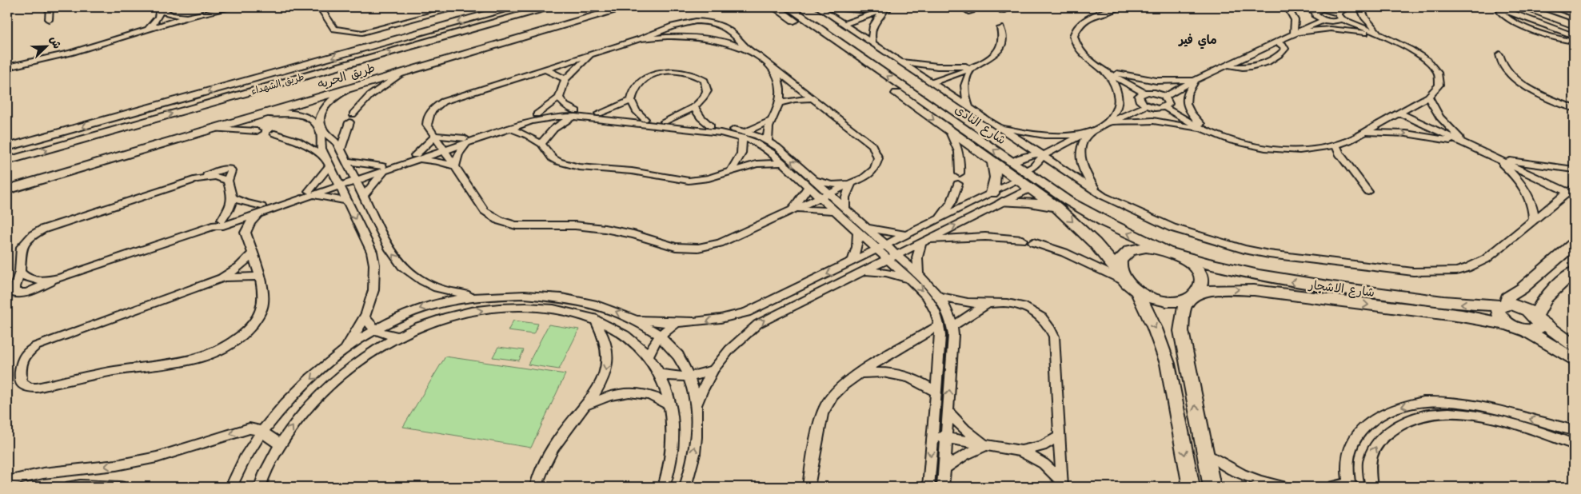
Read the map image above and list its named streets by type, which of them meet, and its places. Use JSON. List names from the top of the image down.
{
  "streets": {
    "street": [
      "طريق الحريه",
      "طريق الشهداء",
      "شارع النادى",
      "شارع الاشجار"
    ]
  },
  "crossings": [
    ["شارع النادى", "شارع الاشجار"]
  ],
  "districts": ["ماي فير"],
  "north": "top right"
}
